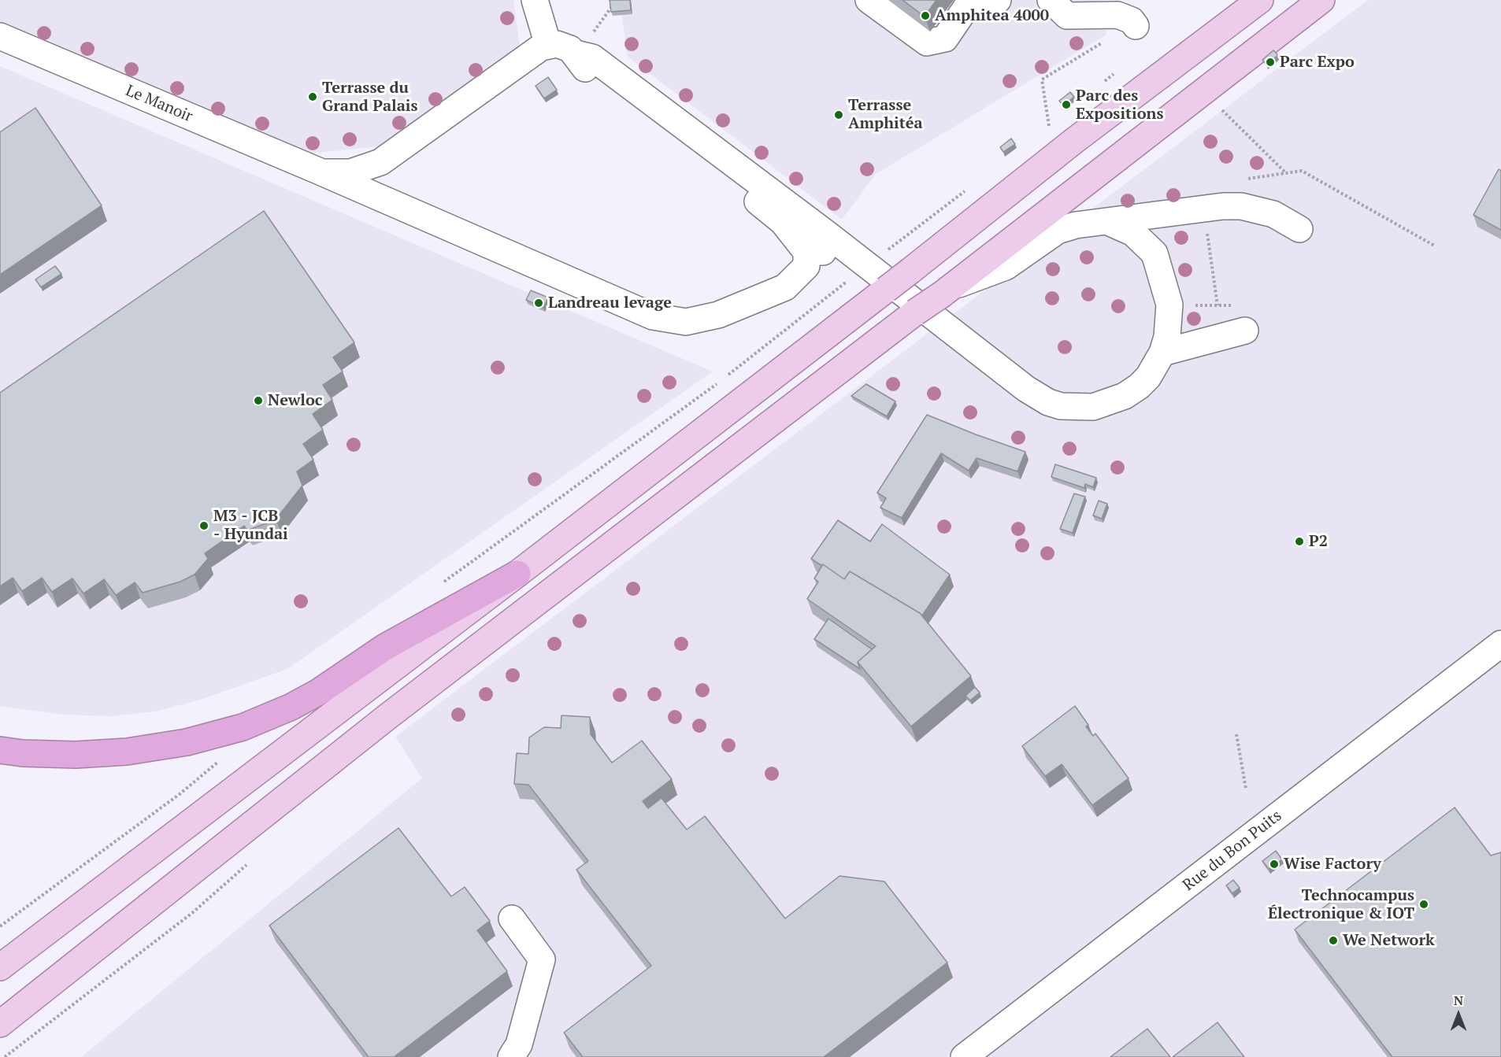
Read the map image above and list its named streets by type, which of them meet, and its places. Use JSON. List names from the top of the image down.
{
  "streets": {
    "street": ["Le Manoir", "Rue du Bon Puits"]
  },
  "places": [
    "Amphitea 4000",
    "Parc Expo",
    "Terrasse du Grand Palais",
    "Parc des Expositions",
    "Terrasse Amphitéa",
    "Landreau levage",
    "Newloc",
    "M3 - JCB - Hyundai",
    "P2",
    "Wise Factory",
    "Technocampus Électronique & IOT",
    "We Network"
  ],
  "north": "top"
}
